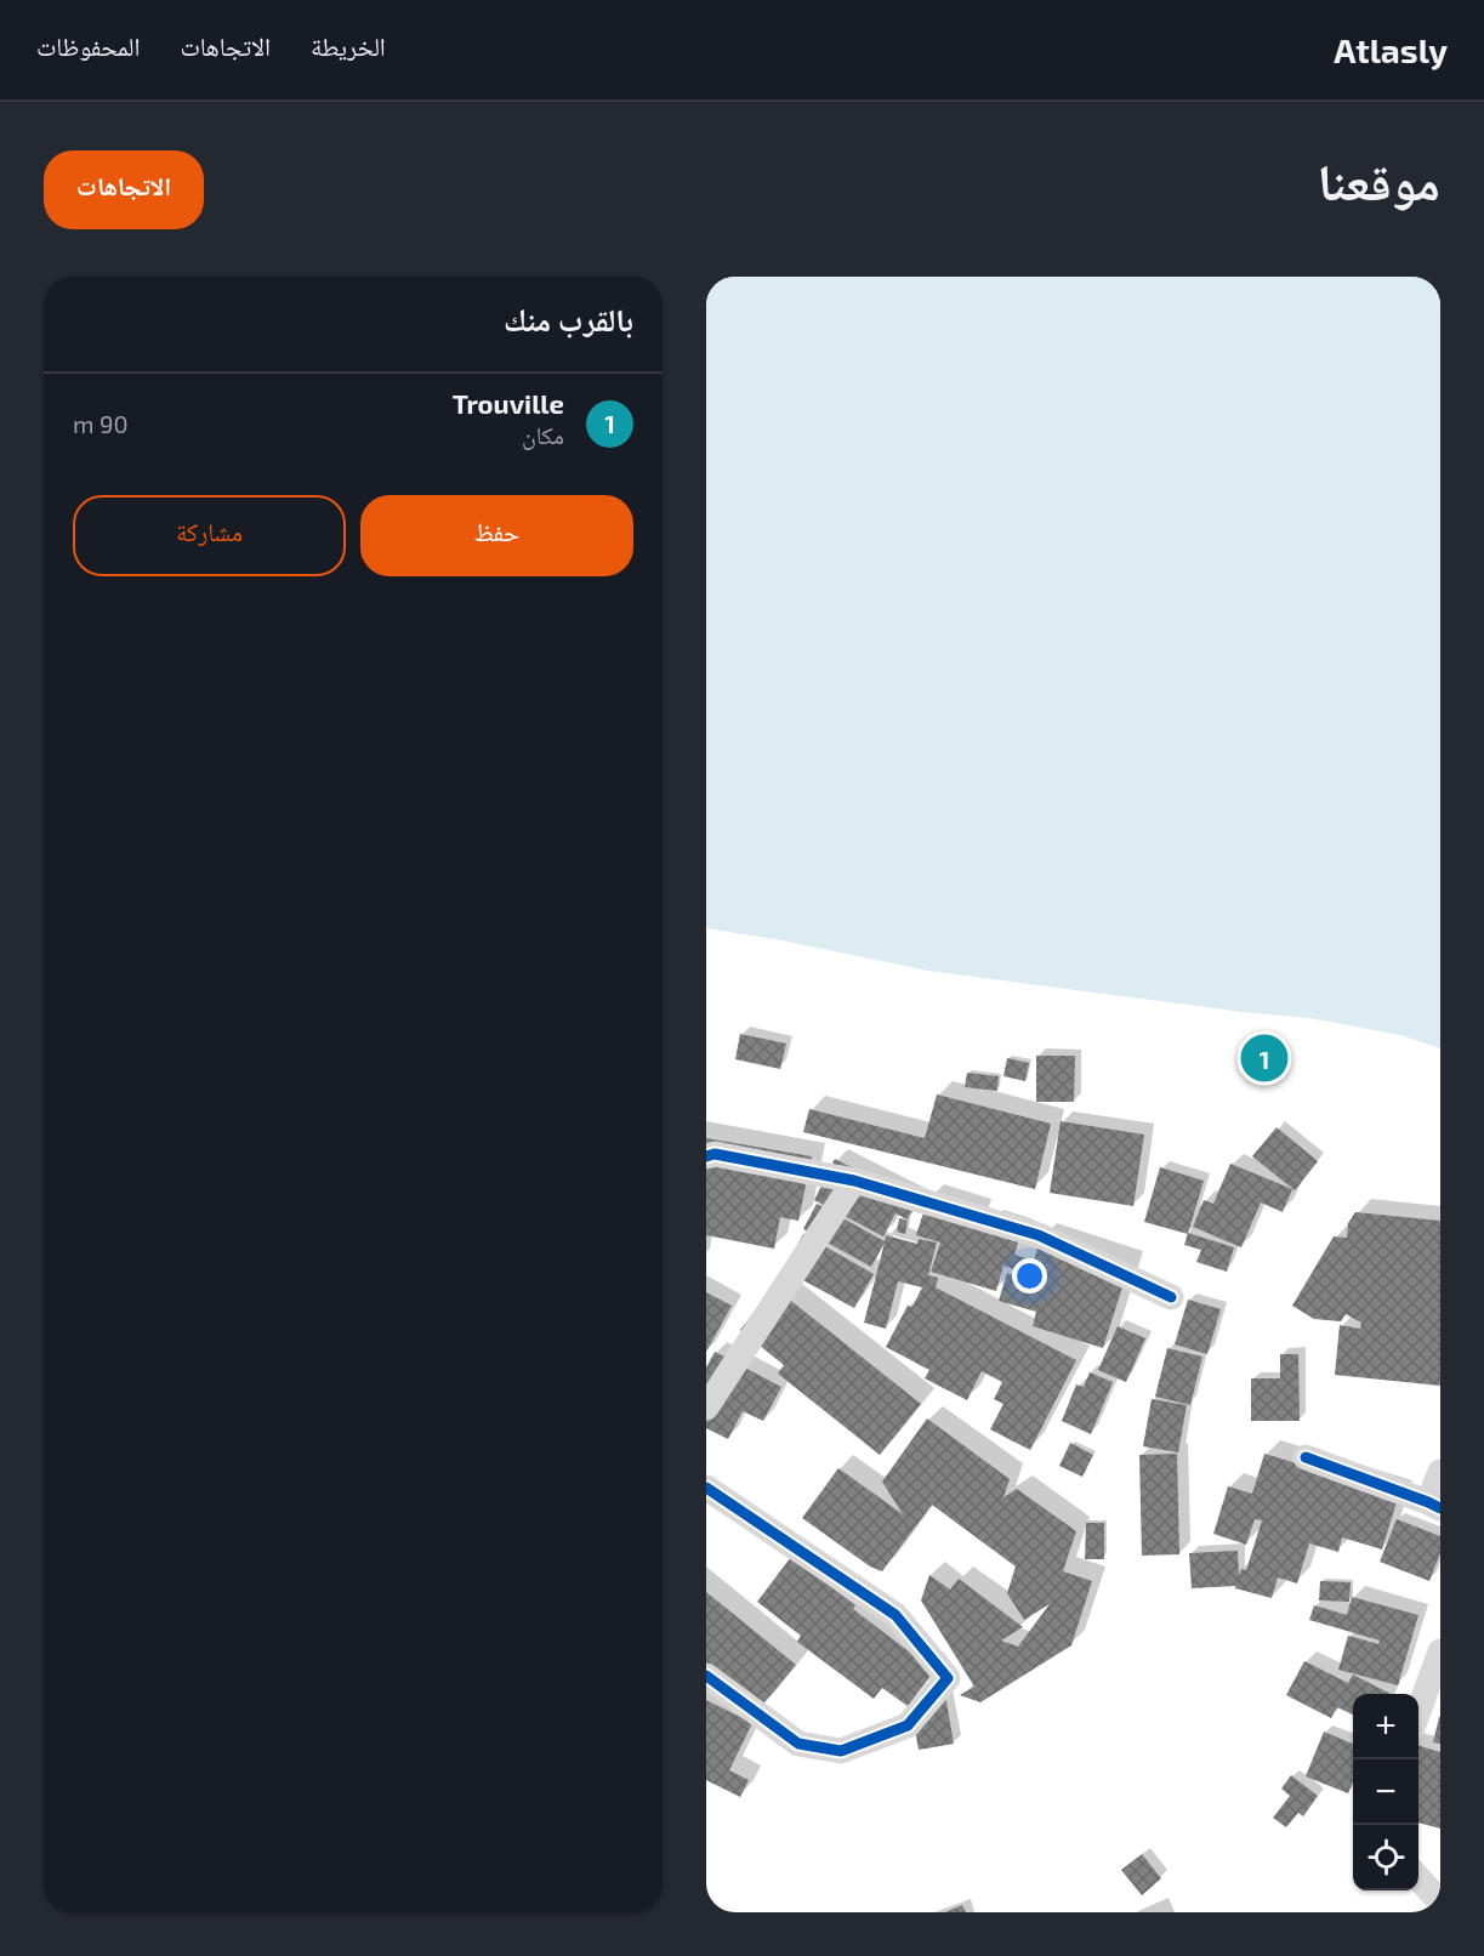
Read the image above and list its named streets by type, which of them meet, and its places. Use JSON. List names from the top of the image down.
{
  "page": {
    "header": "Atlasly",
    "nav": ["الخريطة", "الاتجاهات", "المحفوظات"],
    "title": "موقعنا",
    "buttons": [
      "الاتجاهات",
      ["حفظ", "مشاركة"]
    ],
    "heading": "بالقرب منك",
    "list": [
      {
        "mark": "1",
        "name": "Trouville",
        "note": "مكان",
        "value": "90 m"
      }
    ],
    "pins": "1",
    "map_buttons": ["+", "−"]
  }
}
